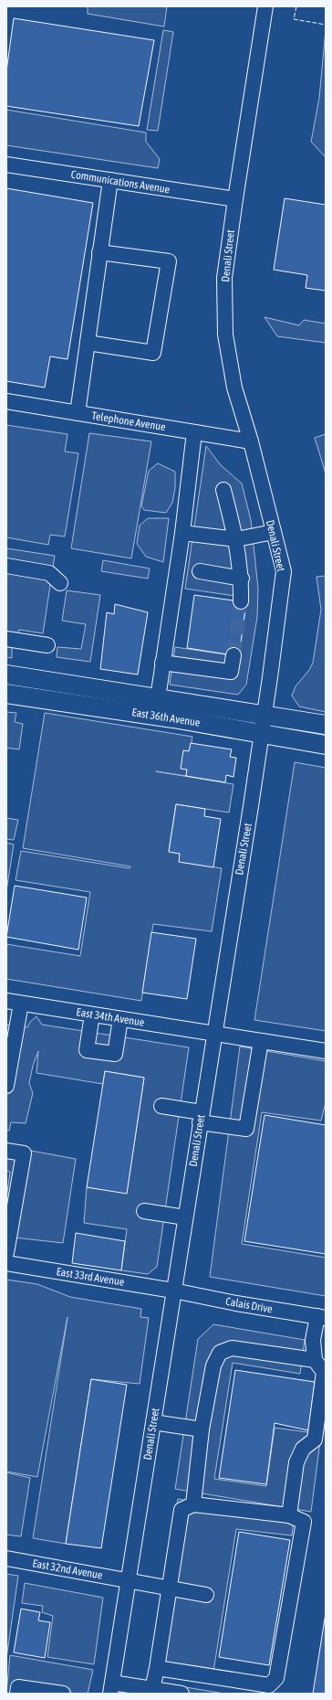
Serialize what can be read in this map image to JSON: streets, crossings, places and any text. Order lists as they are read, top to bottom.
{
  "streets": {
    "main road": ["East 36th Avenue"],
    "street": [
      "Communications Avenue",
      "Denali Street",
      "Telephone Avenue",
      "East 34th Avenue",
      "East 33rd Avenue",
      "Calais Drive",
      "East 32nd Avenue"
    ]
  },
  "crossings": [
    ["Communications Avenue", "Denali Street"],
    ["Denali Street", "Telephone Avenue"],
    ["Denali Street", "East 36th Avenue"],
    ["Denali Street", "East 34th Avenue"],
    ["Denali Street", "East 33rd Avenue"],
    ["Denali Street", "Calais Drive"],
    ["Denali Street", "East 32nd Avenue"],
    ["East 33rd Avenue", "Calais Drive"]
  ]
}
